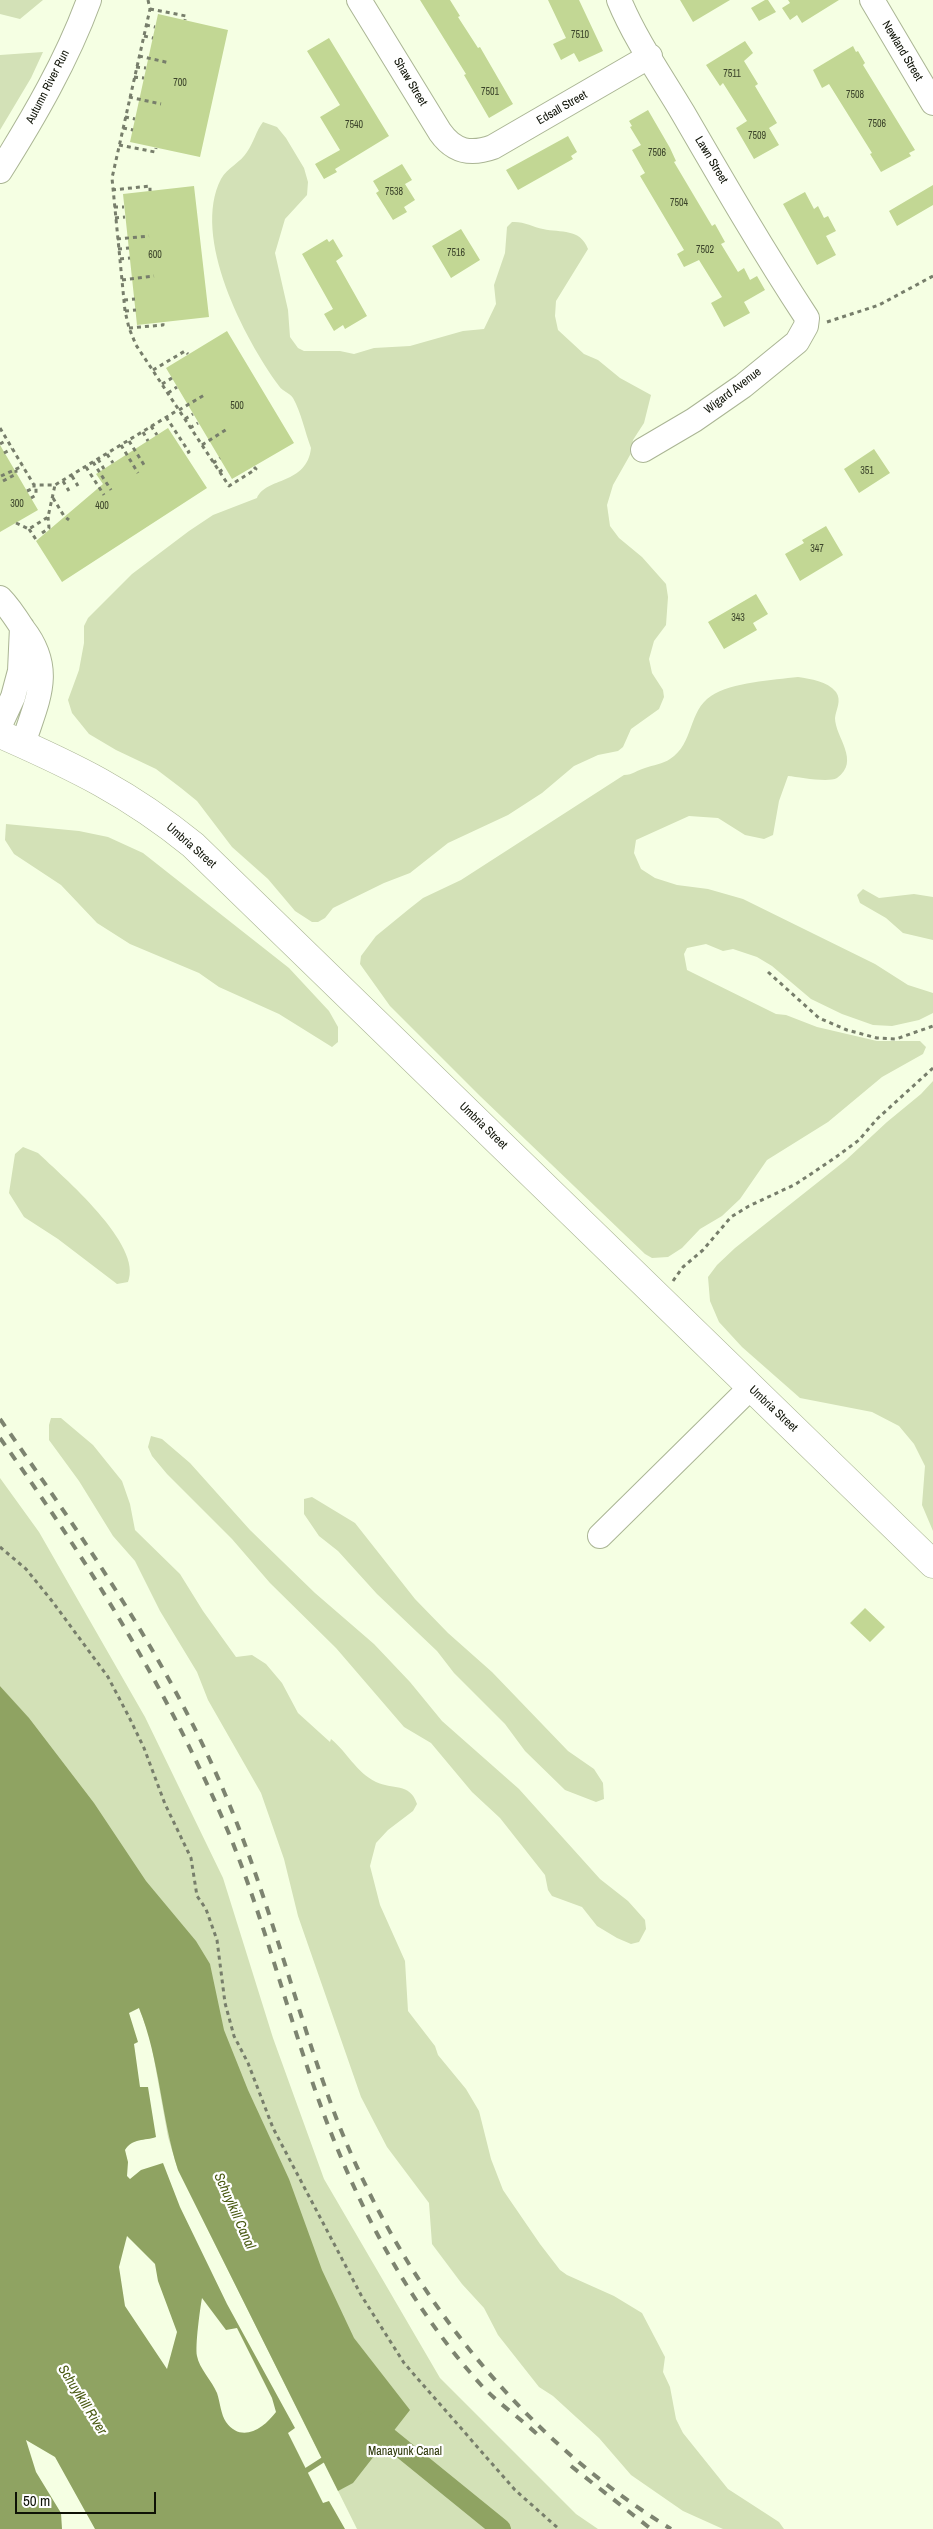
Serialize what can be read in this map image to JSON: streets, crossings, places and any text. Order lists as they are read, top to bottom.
{
  "streets": {
    "main road": ["Umbria Street"],
    "street": [
      "Newland Street",
      "Shaw Street",
      "Autumn River Run",
      "Edsall Street",
      "Lawn Street",
      "Wigard Avenue"
    ]
  },
  "crossings": [
    ["Shaw Street", "Edsall Street"],
    ["Edsall Street", "Lawn Street"],
    ["Lawn Street", "Wigard Avenue"]
  ],
  "water": ["Schuylkill Canal", "Schuylkill River"],
  "parks": ["Manayunk Canal"],
  "house_numbers": [
    "7510",
    "7511",
    "700",
    "7501",
    "7508",
    "7506",
    "7540",
    "7509",
    "7506",
    "7538",
    "7504",
    "7502",
    "7516",
    "600",
    "500",
    "351",
    "300",
    "400",
    "347",
    "343"
  ],
  "scale_bar": "50 m"
}
